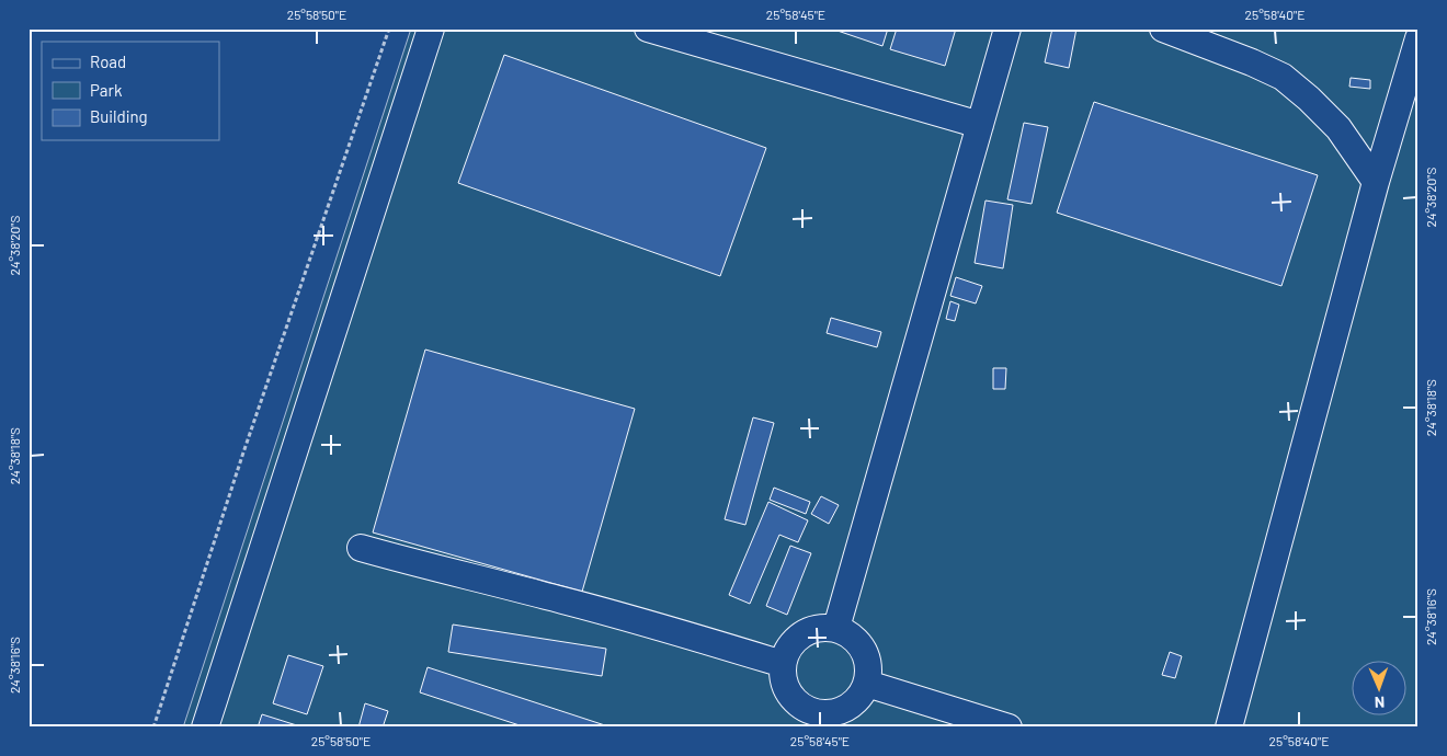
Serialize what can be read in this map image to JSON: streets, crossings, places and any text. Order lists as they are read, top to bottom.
{
  "legend": ["Road", "Park", "Building"],
  "north": "bottom",
  "coordinates": [
    "25°58'50\"E",
    "25°58'45\"E",
    "25°58'40\"E",
    "24°38'20\"S",
    "24°38'18\"S",
    "24°38'16\"S"
  ]
}
